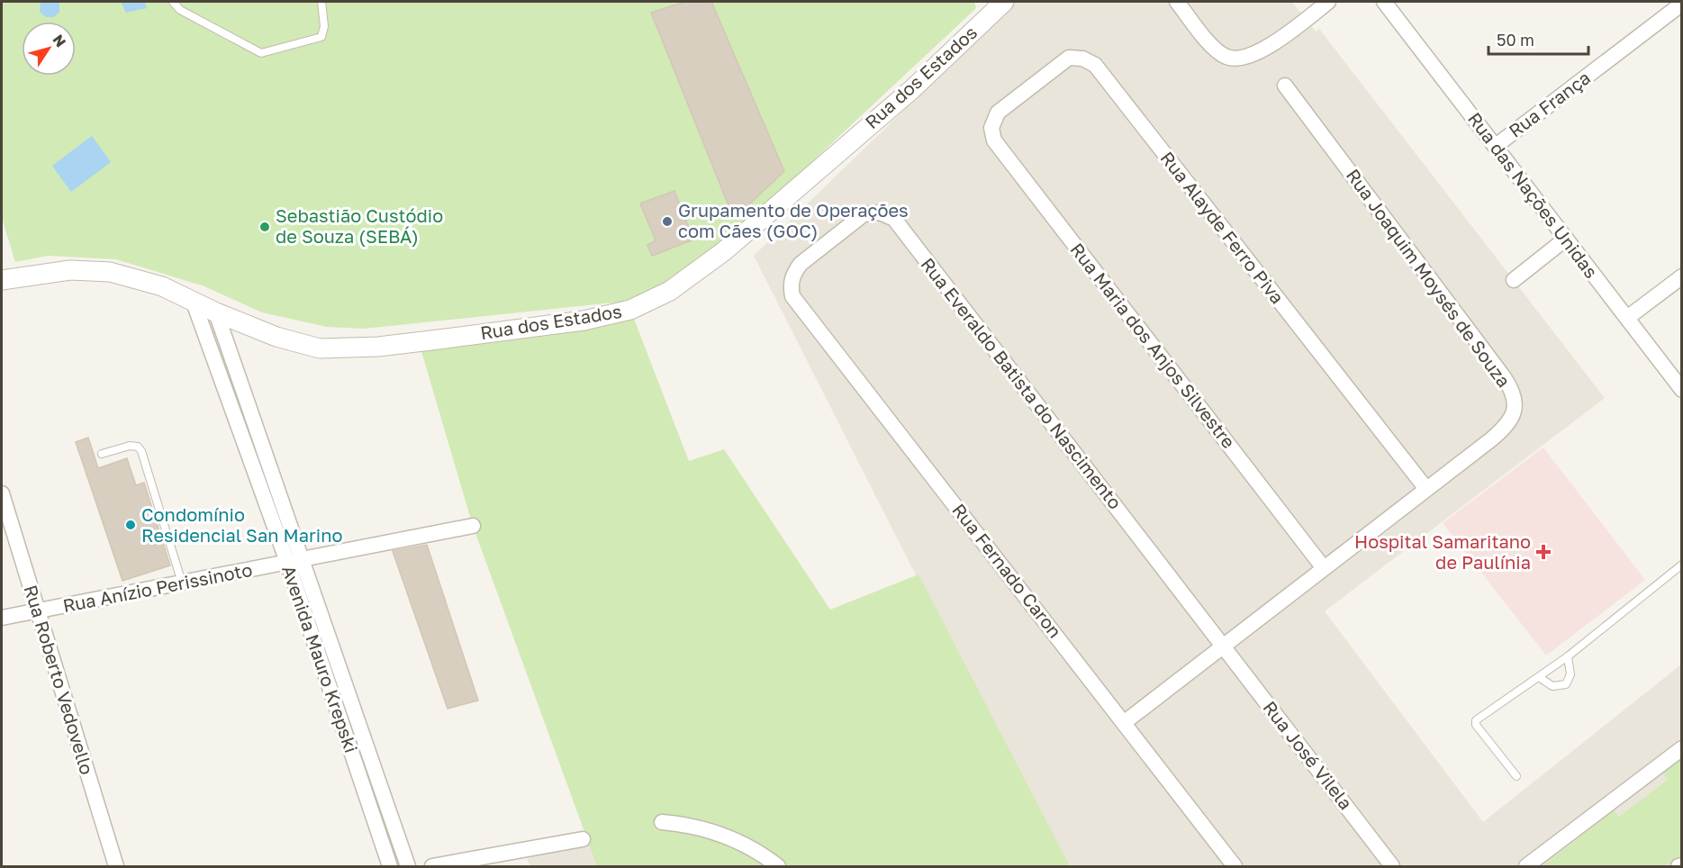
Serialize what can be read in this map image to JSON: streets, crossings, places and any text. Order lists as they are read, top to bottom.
{
  "streets": {
    "street": [
      "Rua dos Estados",
      "Rua França",
      "Rua das Nações Unidas",
      "Rua Alayde Ferro Piva",
      "Rua Joaquim Moysés de Souza",
      "Rua Maria dos Anjos Silvestre",
      "Rua Everaldo Batista do Nascimento",
      "Rua Fernado Caron",
      "Rua Anízio Perissinoto",
      "Avenida Mauro Krepski",
      "Rua Roberto Vedovello",
      "Rua José Vilela"
    ]
  },
  "crossings": [
    ["Rua dos Estados", "Avenida Mauro Krepski"],
    ["Rua França", "Rua das Nações Unidas"],
    ["Rua Alayde Ferro Piva", "Rua Joaquim Moysés de Souza"],
    ["Rua Alayde Ferro Piva", "Rua Maria dos Anjos Silvestre"],
    ["Rua Joaquim Moysés de Souza", "Rua Maria dos Anjos Silvestre"],
    ["Rua Joaquim Moysés de Souza", "Rua Everaldo Batista do Nascimento"],
    ["Rua Joaquim Moysés de Souza", "Rua Fernado Caron"],
    ["Rua Joaquim Moysés de Souza", "Rua José Vilela"],
    ["Rua Everaldo Batista do Nascimento", "Rua Fernado Caron"],
    ["Rua Everaldo Batista do Nascimento", "Rua José Vilela"],
    ["Rua Anízio Perissinoto", "Avenida Mauro Krepski"],
    ["Rua Anízio Perissinoto", "Rua Roberto Vedovello"]
  ],
  "places": {
    "other": ["Grupamento de Operações com Cães (GOC)", "Sebastião Custódio de Souza (SEBÁ)", "Condomínio Residencial San Marino"],
    "health": ["Hospital Samaritano de Paulínia"]
  },
  "scale_bar": "50 m",
  "north": "top right"
}
